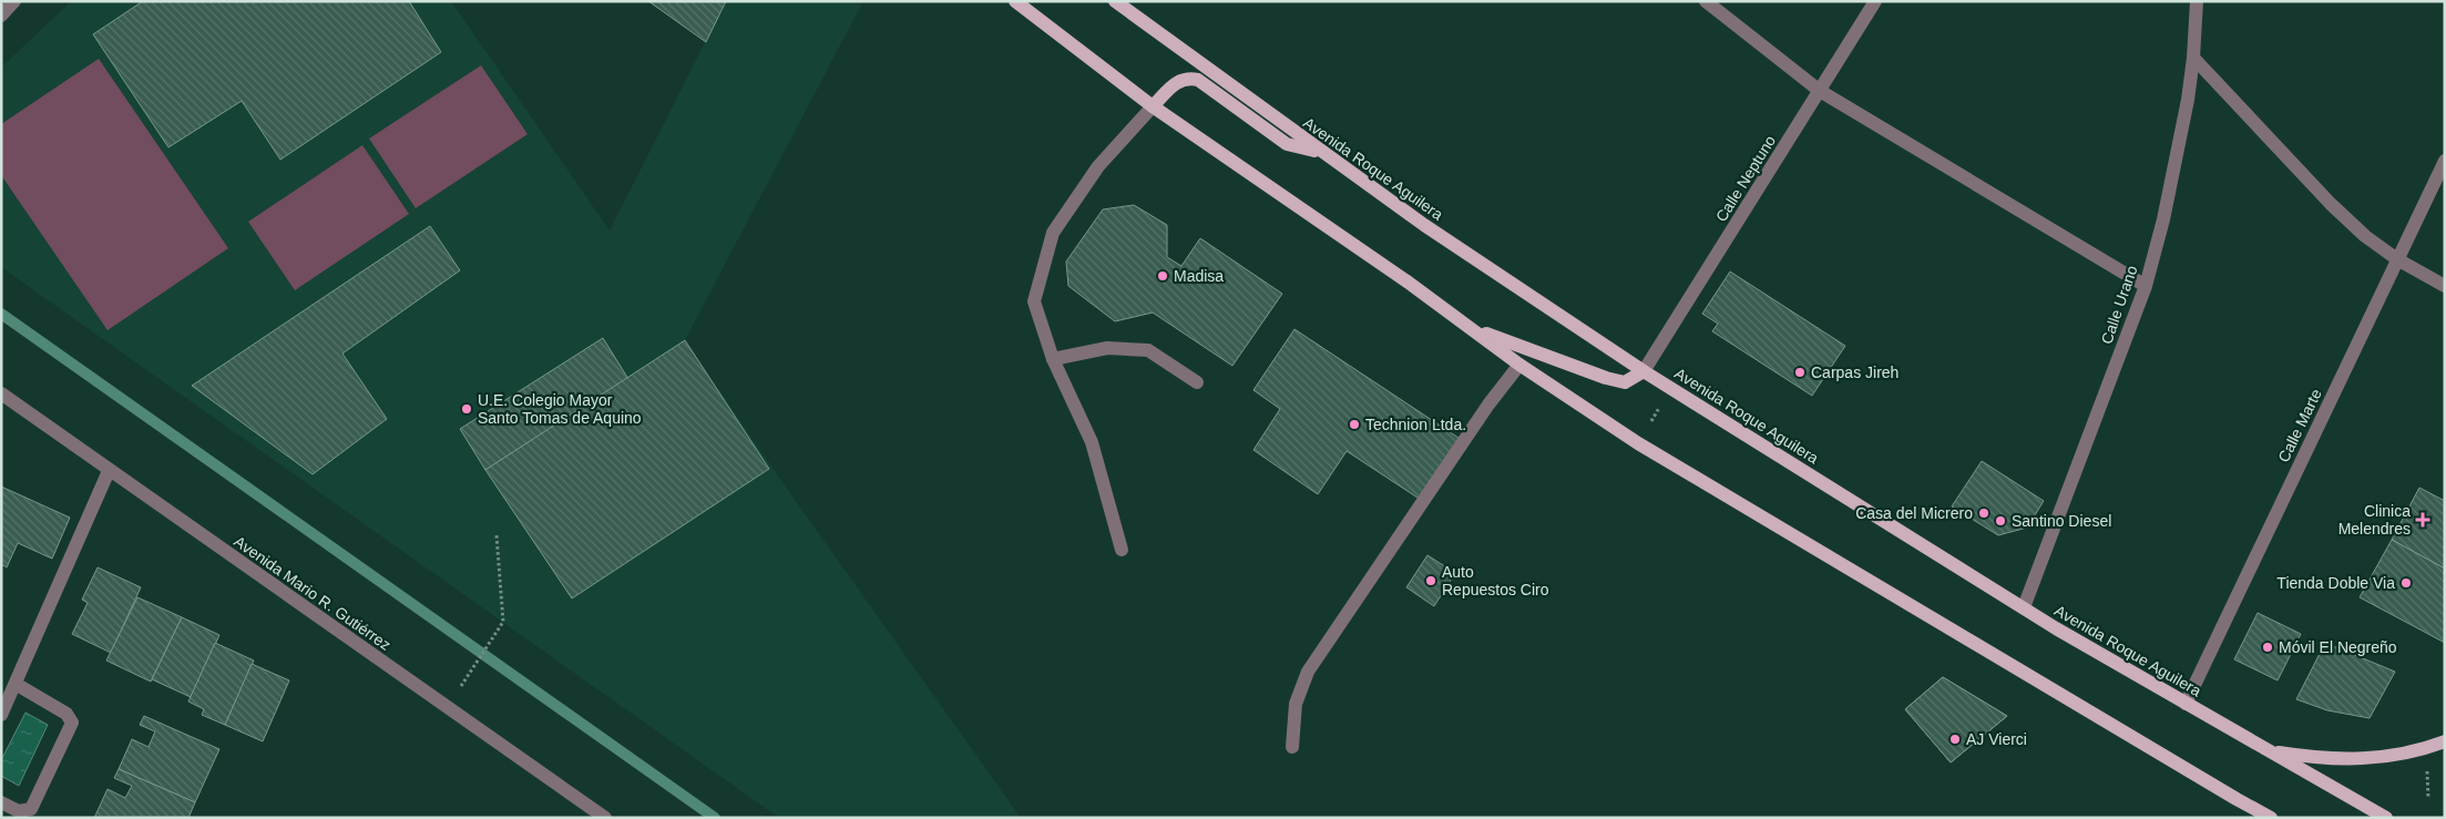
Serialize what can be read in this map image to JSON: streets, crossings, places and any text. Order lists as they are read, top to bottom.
{
  "streets": {
    "main road": ["Avenida Roque Aguilera"],
    "street": [
      "Calle Neptuno",
      "Calle Urano",
      "Calle Marte",
      "Avenida Mario R. Gutiérrez"
    ]
  },
  "crossings": [
    ["Avenida Roque Aguilera", "Calle Neptuno"],
    ["Avenida Roque Aguilera", "Calle Urano"],
    ["Avenida Roque Aguilera", "Calle Marte"]
  ],
  "places": {
    "other": [
      "Madisa",
      "Carpas Jireh",
      "U.E. Colegio Mayor Santo Tomas de Aquino",
      "Technion Ltda.",
      "Casa del Micrero",
      "Santino Diesel",
      "Auto Repuestos Ciro",
      "Tienda Doble Via",
      "Móvil El Negreño",
      "AJ Vierci"
    ],
    "health": ["Clinica Melendres"]
  }
}
